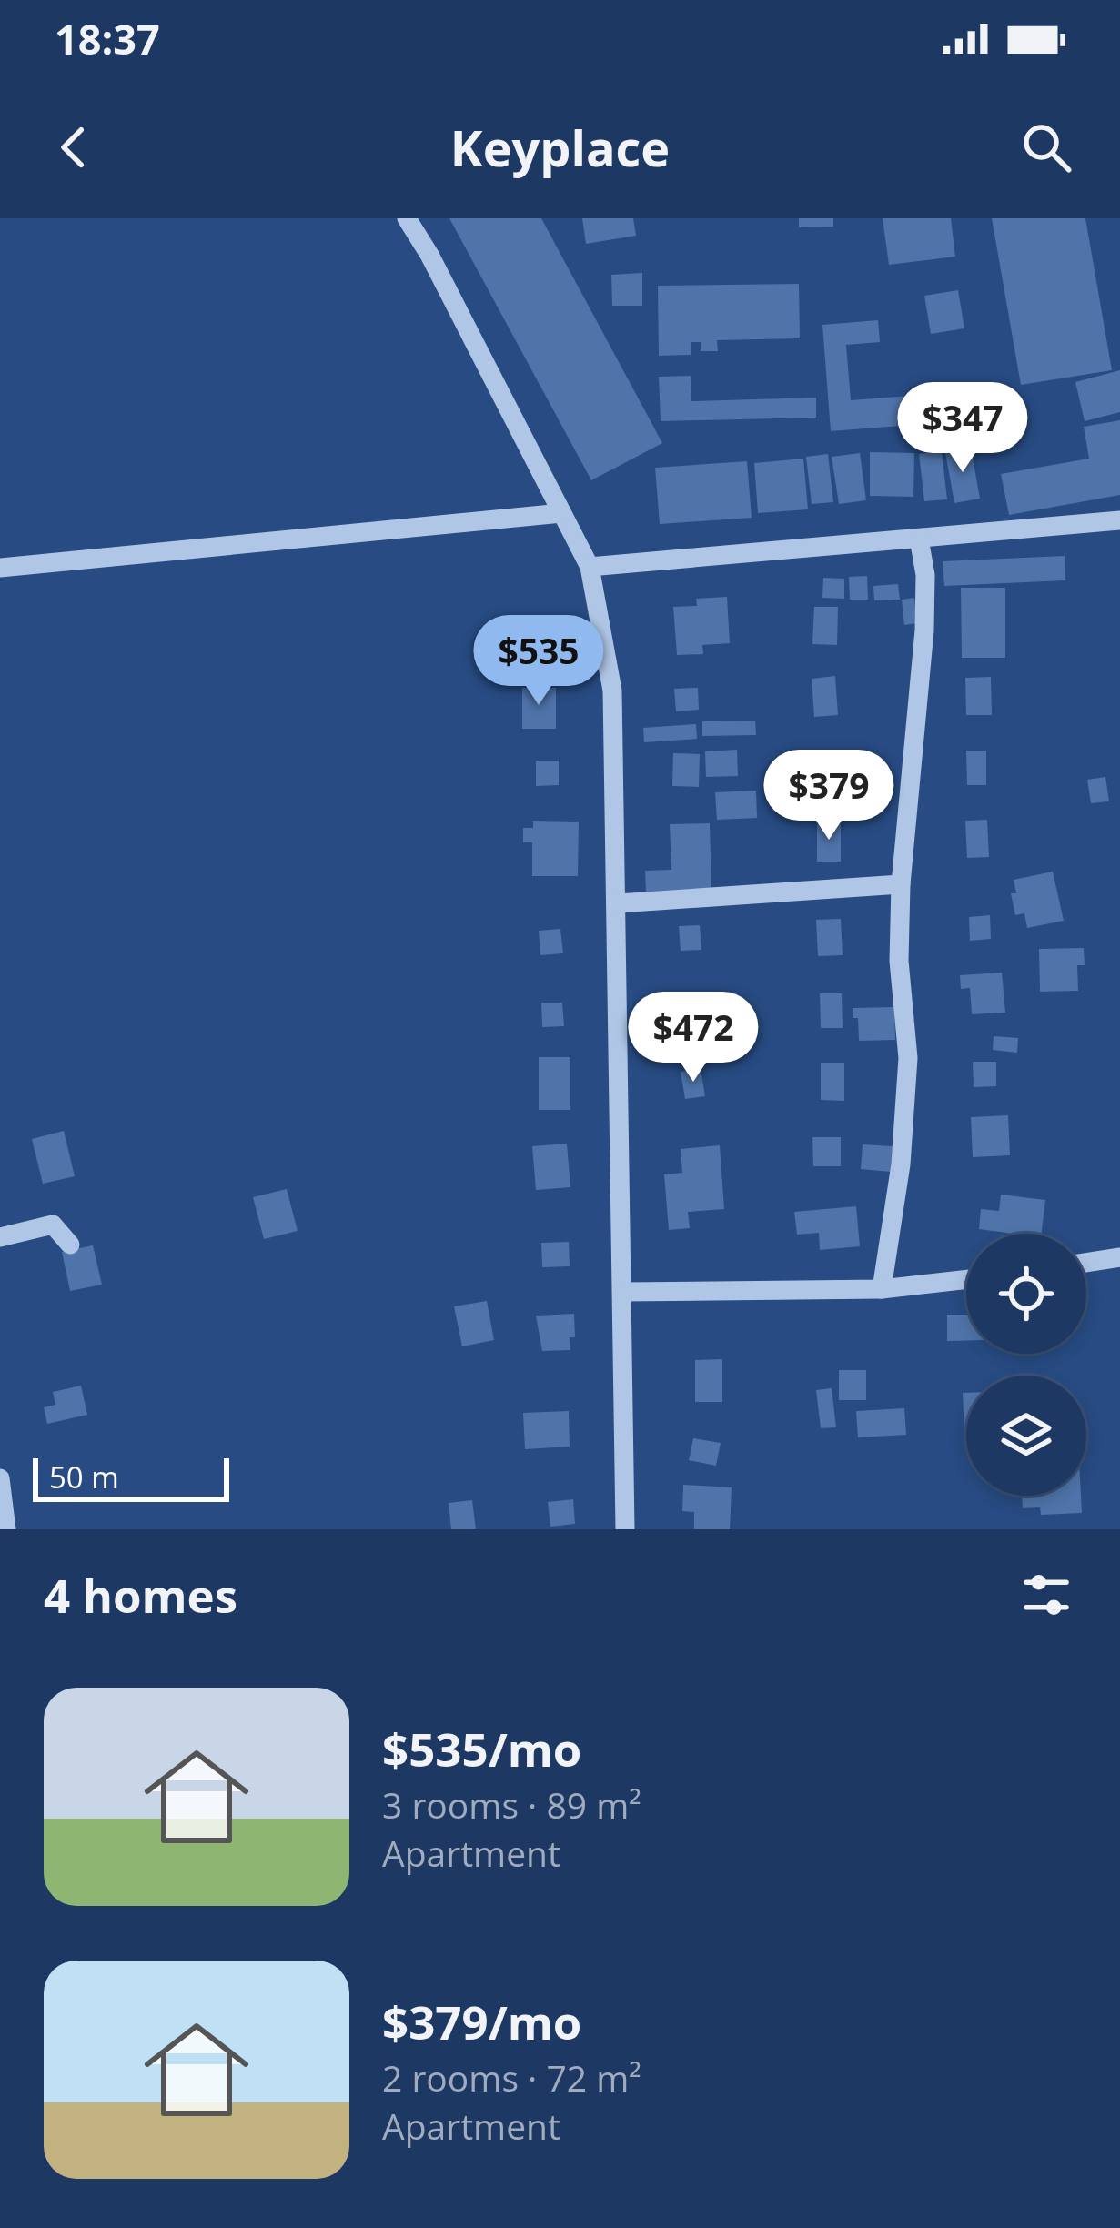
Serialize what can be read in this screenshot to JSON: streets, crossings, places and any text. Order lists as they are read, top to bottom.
{
  "scale_bar": "50 m",
  "page": {
    "status": "18:37",
    "header": "Keyplace",
    "price": [
      "$347",
      "$535",
      "$379",
      "$472"
    ],
    "scale": "50 m",
    "heading": "4 homes",
    "list": [
      {
        "name": "$535/mo",
        "note": "3 rooms · 89 m² · Apartment"
      },
      {
        "name": "$379/mo",
        "note": "2 rooms · 72 m² · Apartment"
      }
    ]
  }
}
